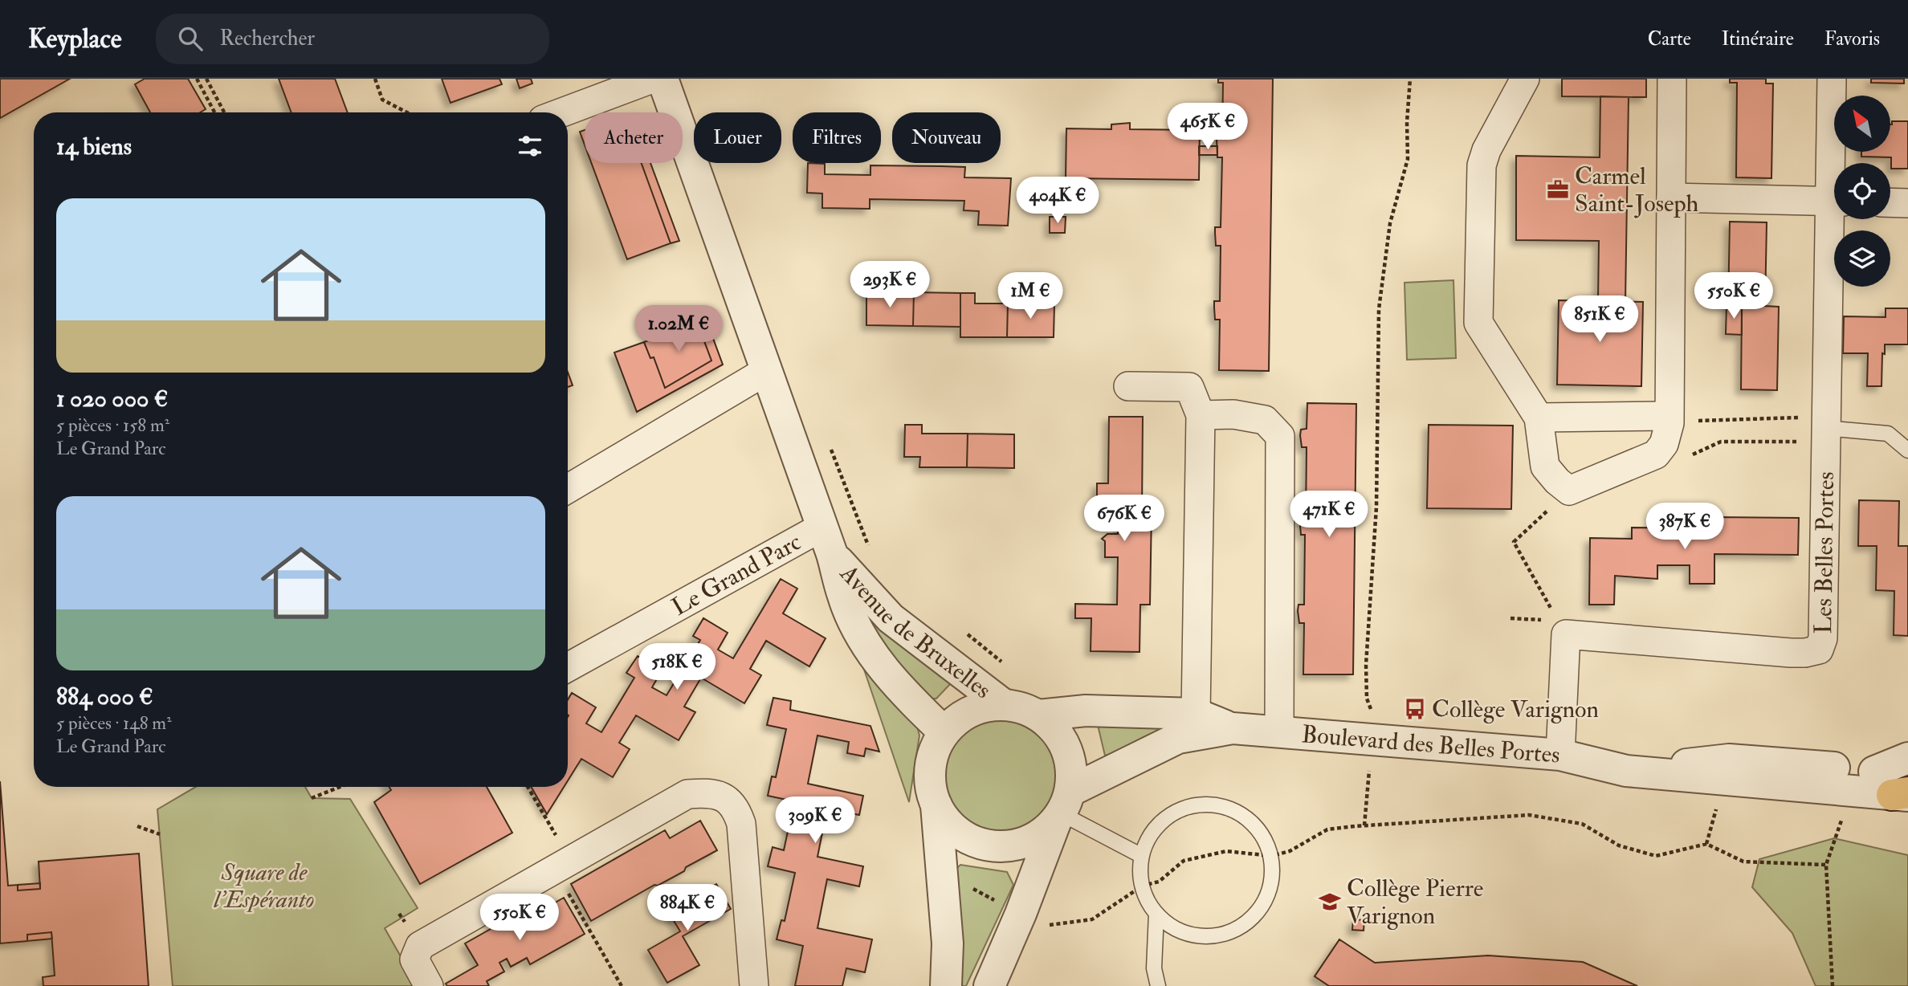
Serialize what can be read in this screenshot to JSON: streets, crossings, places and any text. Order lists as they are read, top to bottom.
{
  "streets": {
    "street": [
      "Les Belles Portes",
      "Le Grand Parc",
      "Avenue de Bruxelles",
      "Boulevard des Belles Portes"
    ]
  },
  "crossings": [
    ["Le Grand Parc", "Avenue de Bruxelles"],
    ["Avenue de Bruxelles", "Boulevard des Belles Portes"]
  ],
  "parks": ["Square de l'Espéranto"],
  "places": {
    "office": ["Carmel Saint-Joseph"],
    "bus stop": ["Collège Varignon"],
    "school or university": ["Collège Pierre Varignon"]
  },
  "north": "top left",
  "page": {
    "header": "Keyplace",
    "search": "Rechercher",
    "nav": ["Carte", "Itinéraire", "Favoris"],
    "price": [
      "465K €",
      "404K €",
      "293K €",
      "1M €",
      "550K €",
      "851K €",
      "1.02M €",
      "471K €",
      "676K €",
      "387K €",
      "518K €",
      "309K €",
      "884K €",
      "550K €"
    ],
    "chip": [
      "Acheter",
      "Louer",
      "Filtres",
      "Nouveau"
    ],
    "heading": "14 biens",
    "list": [
      {
        "name": "1 020 000 €",
        "note": "5 pièces · 158 m² · Le Grand Parc"
      },
      {
        "name": "884 000 €",
        "note": "5 pièces · 148 m² · Le Grand Parc"
      }
    ]
  }
}
